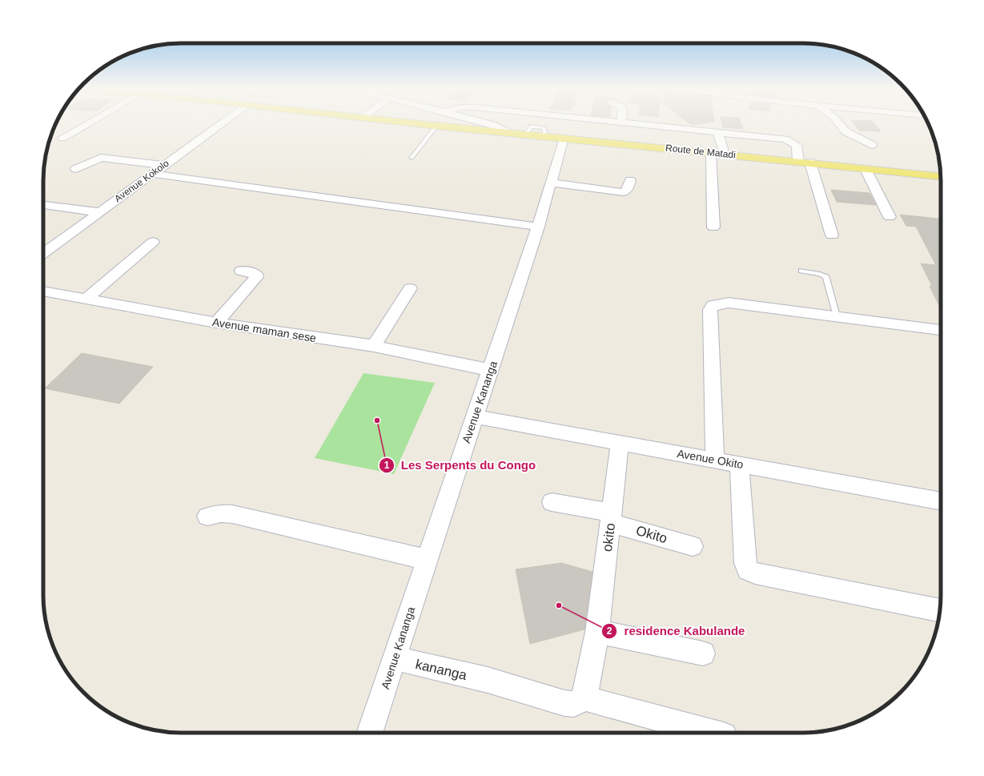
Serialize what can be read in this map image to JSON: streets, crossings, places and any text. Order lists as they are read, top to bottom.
{
  "streets": {
    "main road": ["Route de Matadi"],
    "street": [
      "Avenue Kokolo",
      "Avenue maman sese",
      "Avenue Kananga",
      "Avenue Okito",
      "Okito",
      "okito",
      "kananga"
    ]
  },
  "crossings": [
    ["Route de Matadi", "Avenue Kananga"],
    ["Avenue maman sese", "Avenue Kananga"],
    ["Avenue Kananga", "Avenue Okito"],
    ["Avenue Kananga", "kananga"],
    ["Avenue Okito", "okito"],
    ["Okito", "okito"],
    ["okito", "kananga"]
  ],
  "places": ["Les Serpents du Congo", "residence Kabulande"]
}
